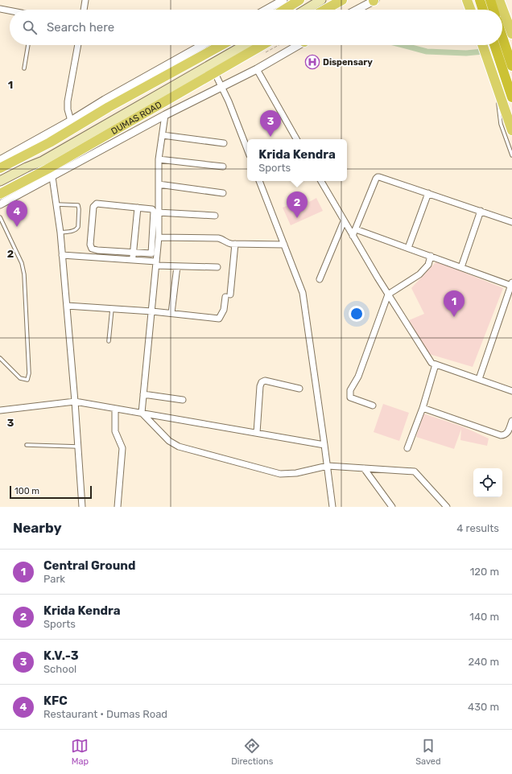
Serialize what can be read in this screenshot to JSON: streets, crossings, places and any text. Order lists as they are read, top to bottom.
{
  "streets": {
    "main road": ["DUMAS ROAD"]
  },
  "places": {
    "hospital": ["Dispensary"]
  },
  "scale_bar": "100 m",
  "page": {
    "search": "Search here",
    "pins": [
      "3",
      "2",
      "4",
      "1"
    ],
    "popup": ["Krida Kendra", "Sports"],
    "scale": "100 m",
    "heading": ["Nearby", "4 results"],
    "list": [
      {
        "mark": "1",
        "name": "Central Ground",
        "note": "Park",
        "value": "120 m"
      },
      {
        "mark": "2",
        "name": "Krida Kendra",
        "note": "Sports",
        "value": "140 m"
      },
      {
        "mark": "3",
        "name": "K.V.-3",
        "note": "School",
        "value": "240 m"
      },
      {
        "mark": "4",
        "name": "KFC",
        "note": "Restaurant · Dumas Road",
        "value": "430 m"
      }
    ],
    "nav": ["Map", "Directions", "Saved"]
  },
  "grid": {
    "rows": ["1", "2", "3"]
  }
}
